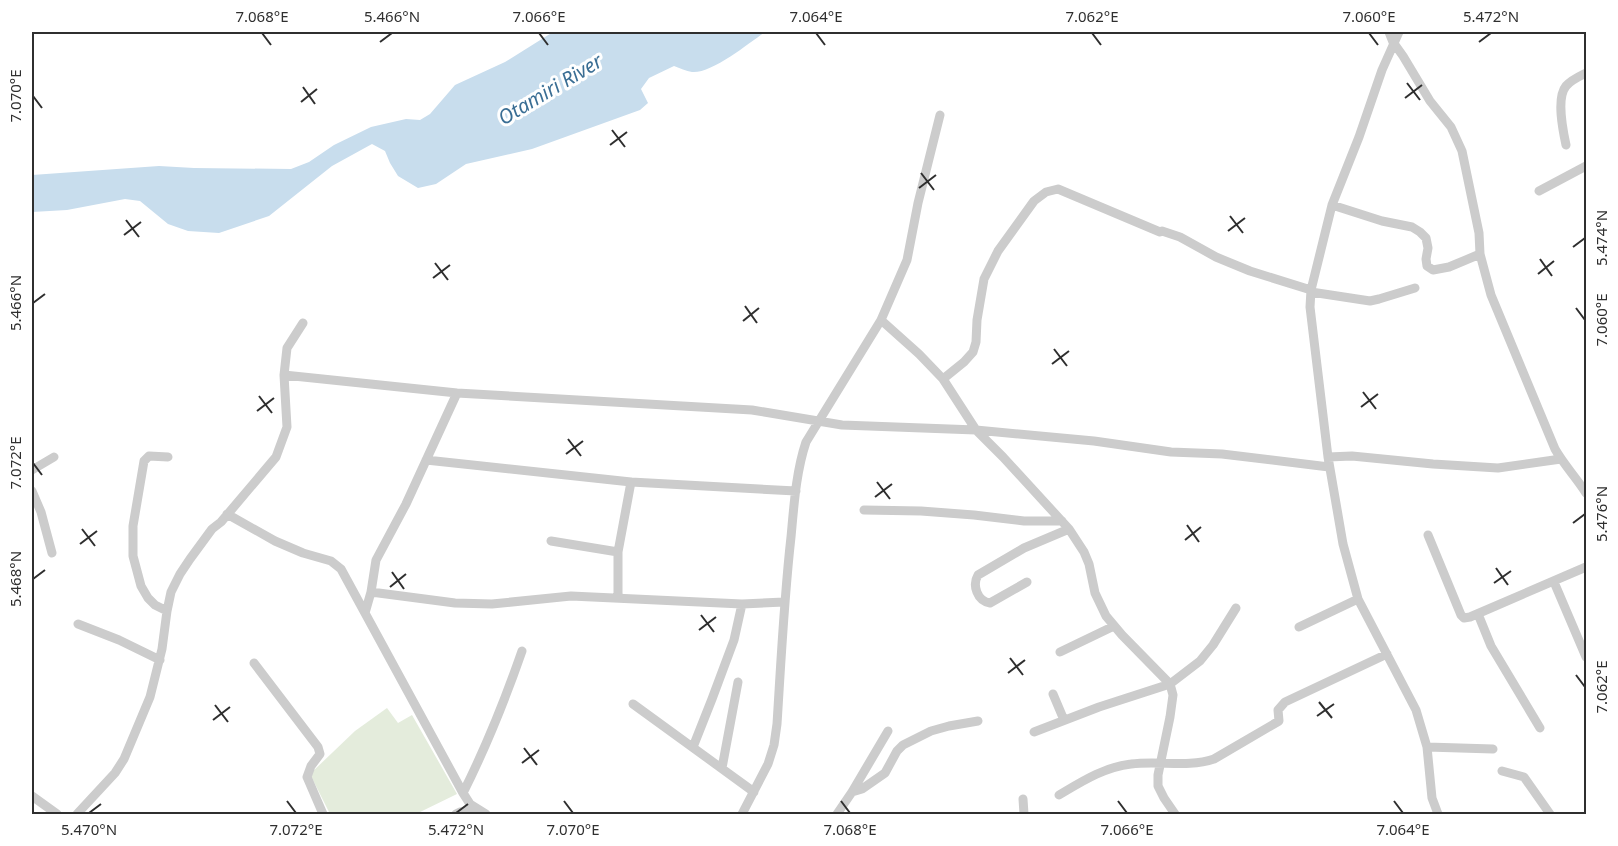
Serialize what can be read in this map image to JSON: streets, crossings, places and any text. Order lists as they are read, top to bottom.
{
  "water": ["Otamiri River"],
  "coordinates": [
    "7.068°E",
    "5.466°N",
    "7.066°E",
    "7.064°E",
    "7.062°E",
    "7.060°E",
    "5.472°N",
    "7.070°E",
    "5.474°N",
    "7.072°E",
    "5.476°N",
    "5.468°N",
    "5.470°N"
  ]
}
